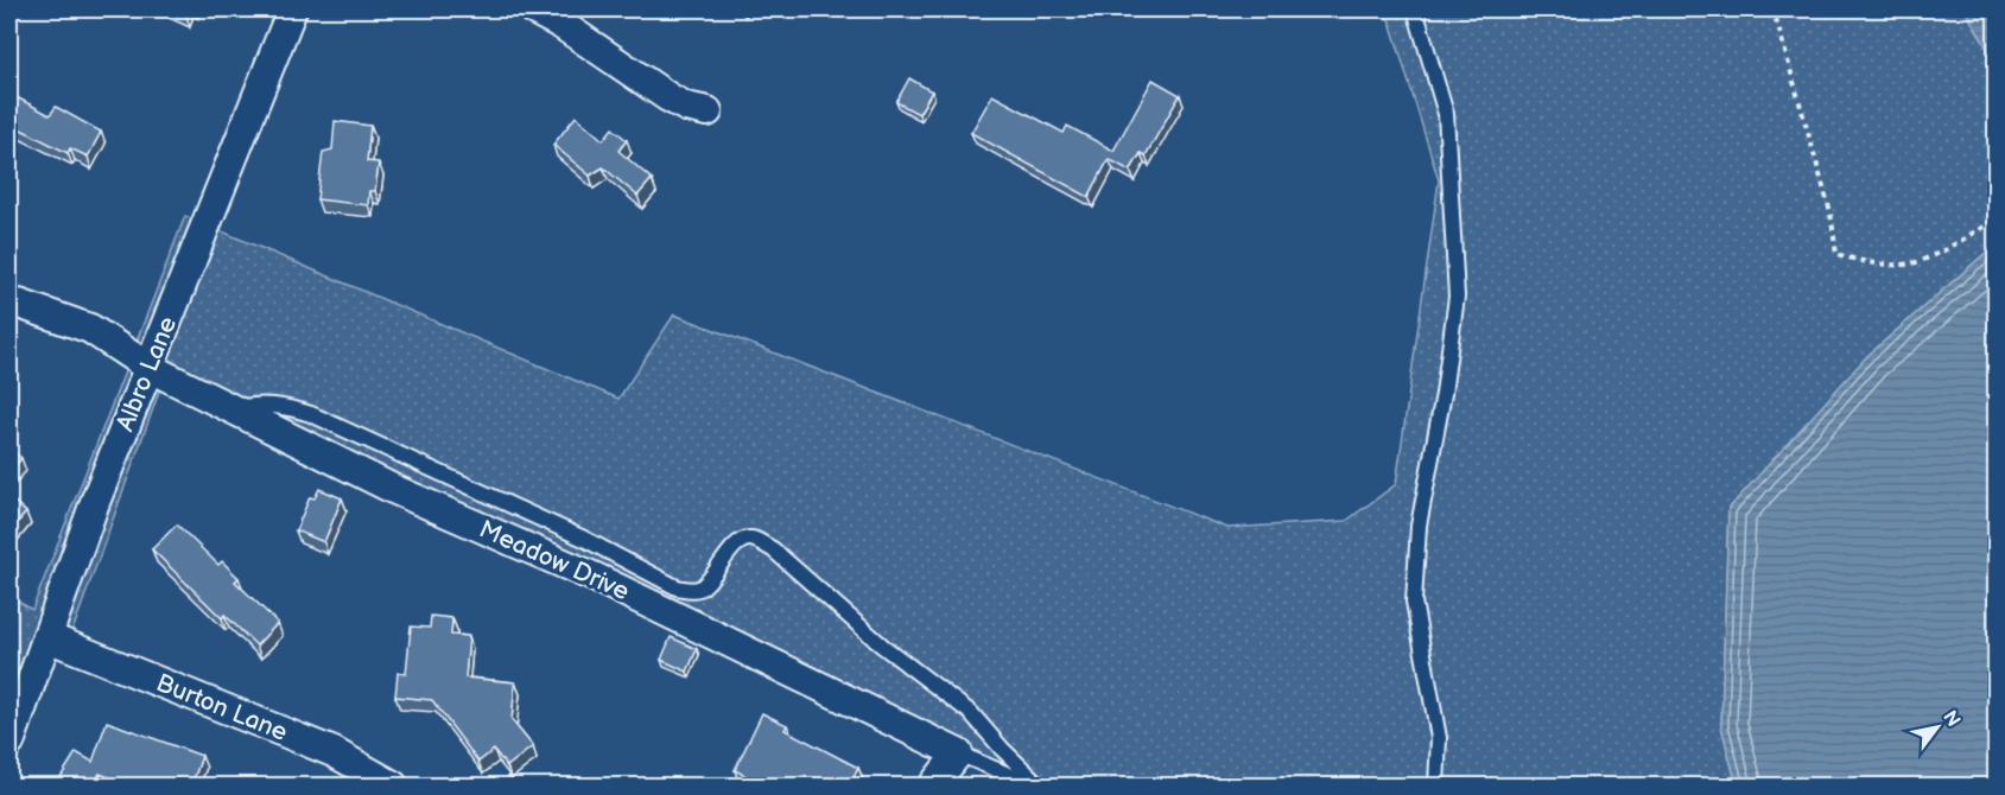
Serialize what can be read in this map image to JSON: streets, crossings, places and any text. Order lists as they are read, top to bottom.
{
  "streets": {
    "street": ["Albro Lane", "Meadow Drive", "Burton Lane"]
  },
  "crossings": [
    ["Albro Lane", "Meadow Drive"],
    ["Albro Lane", "Burton Lane"]
  ],
  "north": "top right"
}
